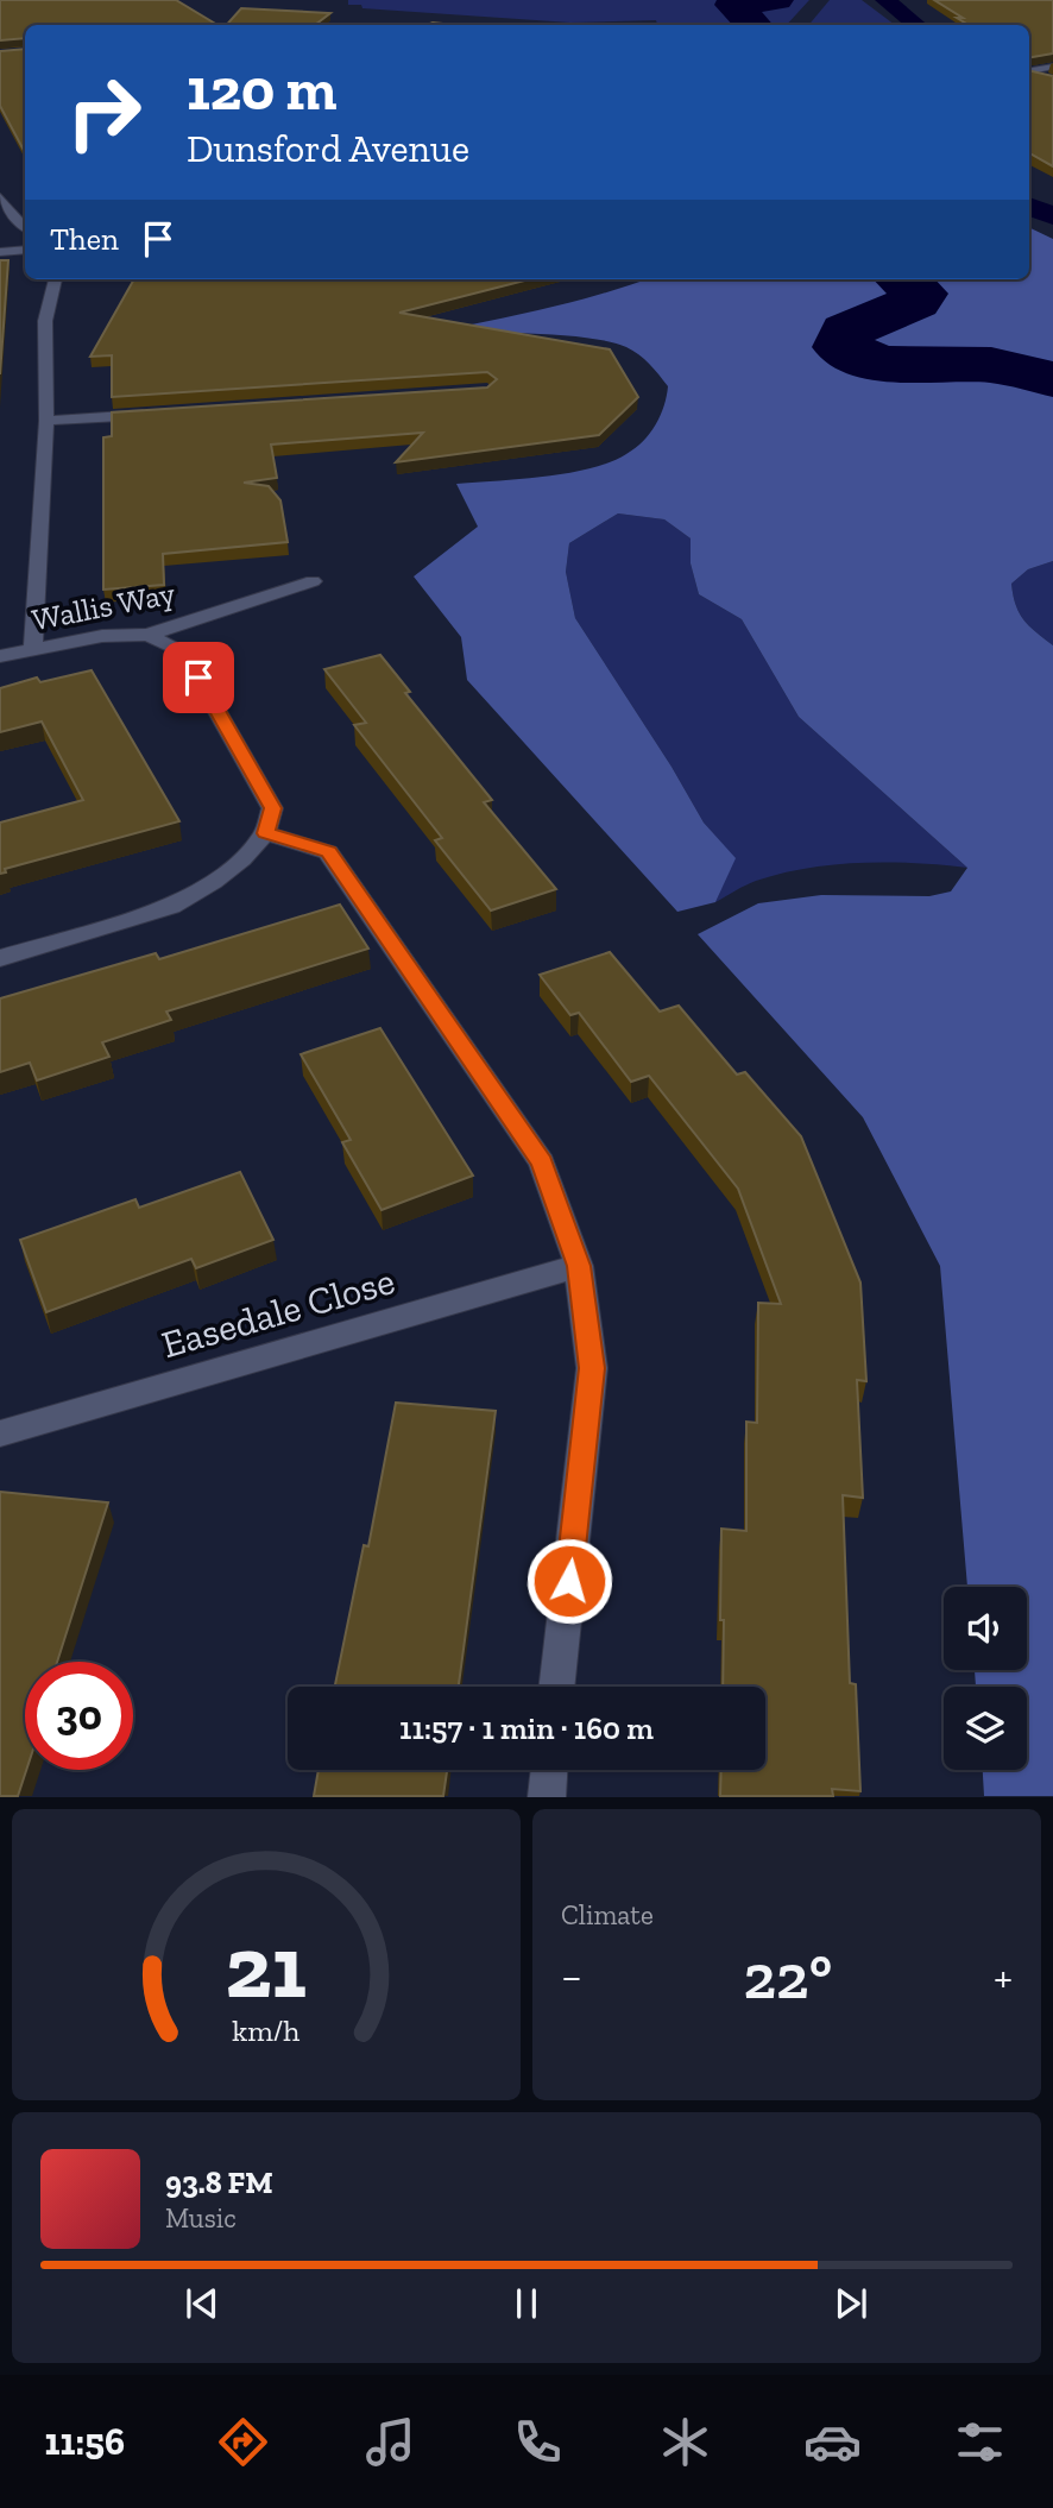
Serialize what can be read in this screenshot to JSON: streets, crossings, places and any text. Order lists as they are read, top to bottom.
{
  "streets": {
    "street": ["Wallis Way", "Easedale Close"]
  },
  "page": {
    "turn": ["120 m", "Dunsford Avenue"],
    "then": "Then",
    "limit": "30",
    "trip": "11:57 · 1 min · 160 m",
    "tile": "Climate",
    "heat": ["−", "22°", "+"],
    "song": ["93.8 FM", "Music"],
    "tabs": "11:56",
    "gauge": ["21", "km/h"]
  }
}
